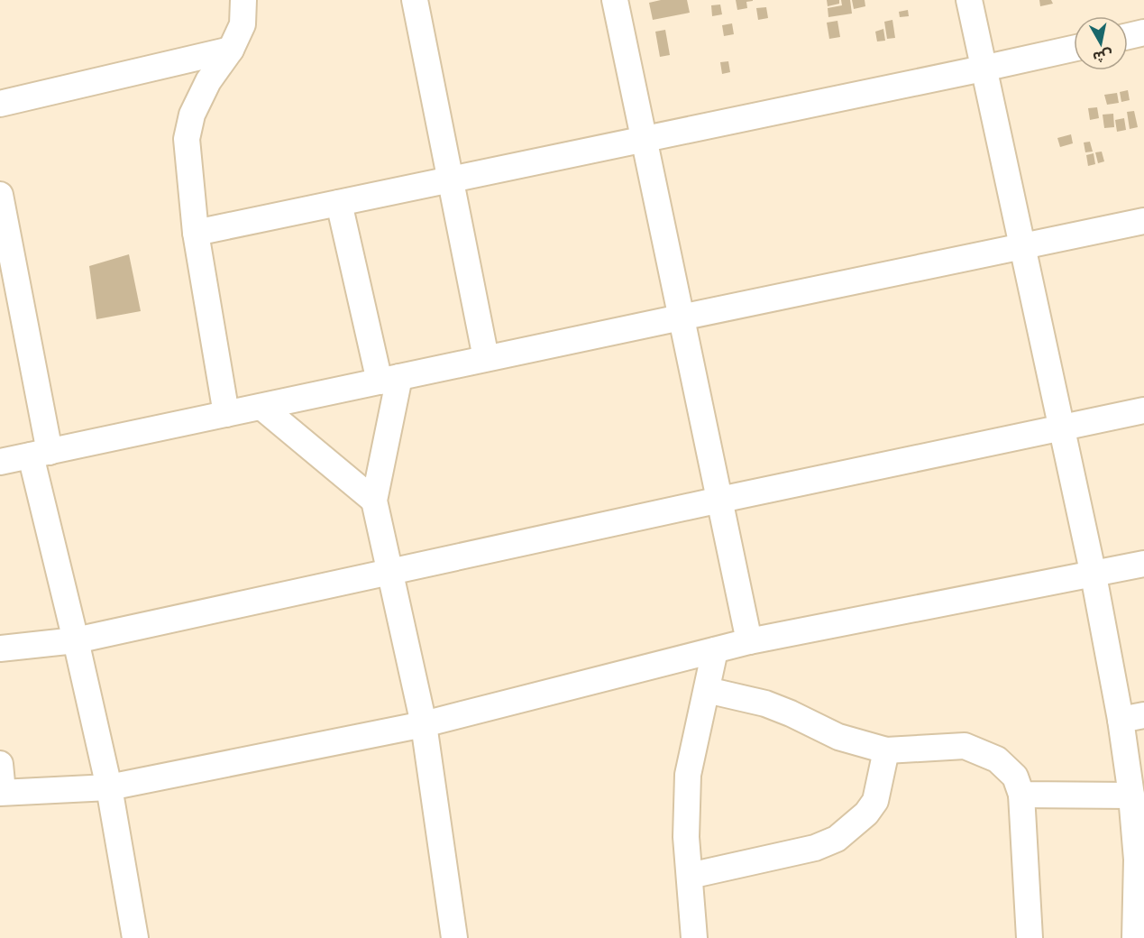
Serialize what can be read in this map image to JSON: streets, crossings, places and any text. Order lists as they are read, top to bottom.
{
  "north": "bottom"
}
